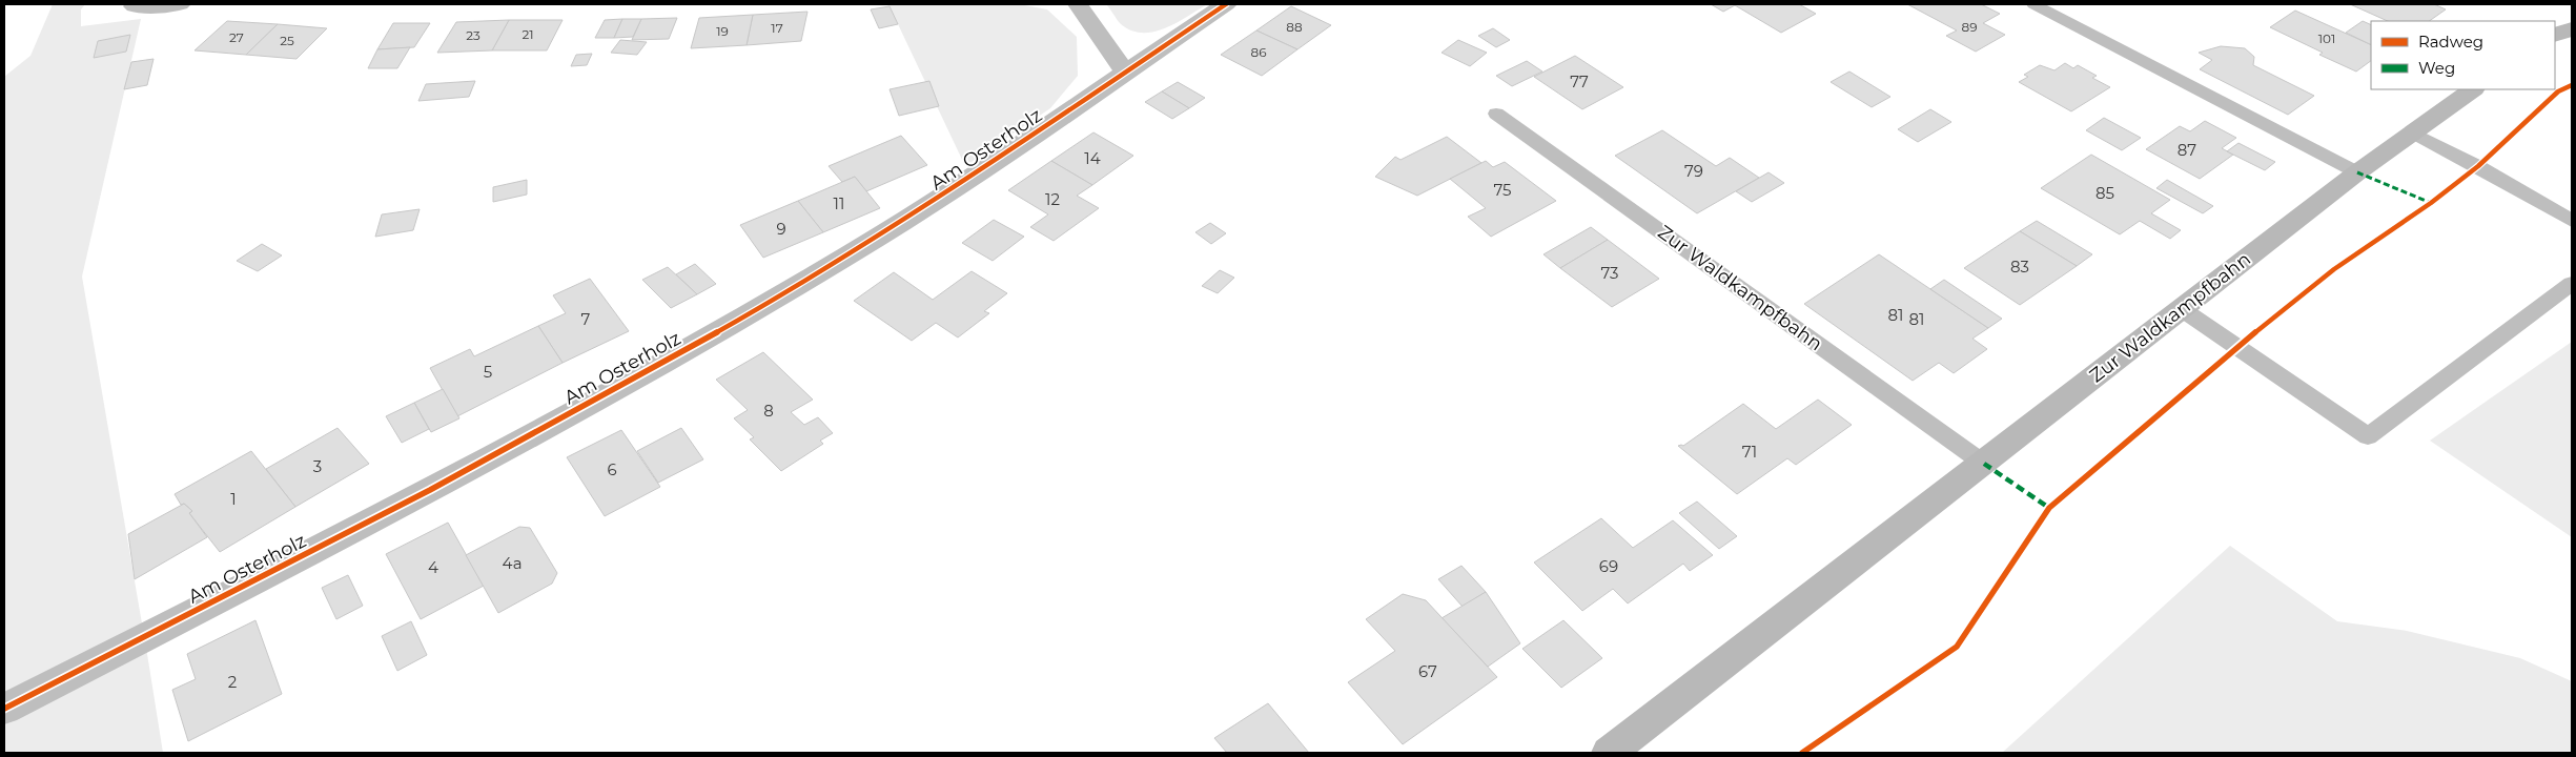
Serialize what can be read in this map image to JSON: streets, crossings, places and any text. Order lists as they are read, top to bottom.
{
  "streets": {
    "main road": ["Zur Waldkampfbahn"],
    "street": ["Am Osterholz"]
  },
  "house_numbers": [
    "88",
    "89",
    "17",
    "19",
    "21",
    "23",
    "27",
    "101",
    "25",
    "86",
    "77",
    "87",
    "14",
    "79",
    "75",
    "85",
    "12",
    "11",
    "9",
    "83",
    "73",
    "81",
    "7",
    "81",
    "5",
    "8",
    "71",
    "3",
    "6",
    "1",
    "4a",
    "69",
    "4",
    "67",
    "2"
  ],
  "legend": ["Radweg", "Weg"]
}
